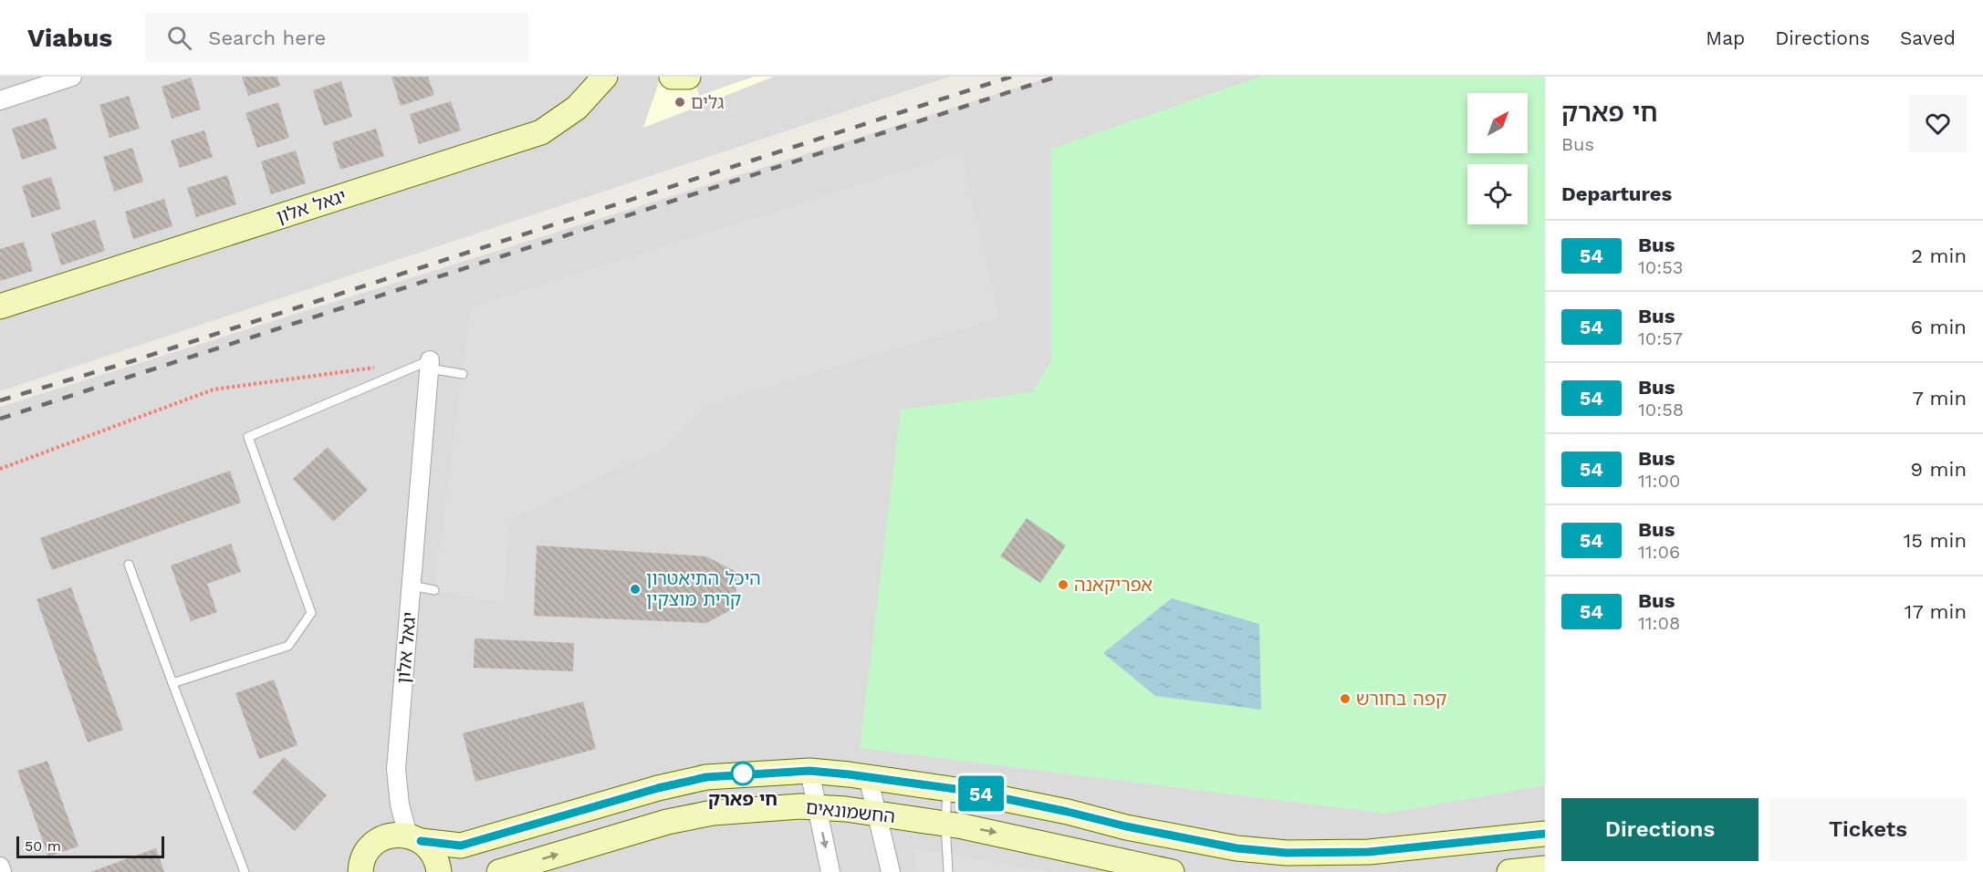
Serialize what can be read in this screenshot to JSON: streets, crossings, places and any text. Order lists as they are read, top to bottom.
{
  "streets": {
    "street": ["יגאל אלון", "החשמונאים"]
  },
  "crossings": [
    ["יגאל אלון", "החשמונאים"]
  ],
  "places": [
    "גלים",
    "אפריקאנה",
    "היכל התיאטרון קרית מוצקין",
    "קפה בחורש",
    "חי פארק"
  ],
  "lines": ["bus line 54"],
  "scale_bar": "50 m",
  "north": "top right",
  "page": {
    "header": "Viabus",
    "search": "Search here",
    "nav": ["Map", "Directions", "Saved"],
    "on_map": "54",
    "heading": [
      ["חי פארק", "Bus"],
      "Departures"
    ],
    "list": [
      {
        "mark": "54",
        "name": "Bus",
        "note": "10:53",
        "value": "2 min"
      },
      {
        "mark": "54",
        "name": "Bus",
        "note": "10:57",
        "value": "6 min"
      },
      {
        "mark": "54",
        "name": "Bus",
        "note": "10:58",
        "value": "7 min"
      },
      {
        "mark": "54",
        "name": "Bus",
        "note": "11:00",
        "value": "9 min"
      },
      {
        "mark": "54",
        "name": "Bus",
        "note": "11:06",
        "value": "15 min"
      },
      {
        "mark": "54",
        "name": "Bus",
        "note": "11:08",
        "value": "17 min"
      }
    ],
    "buttons": ["Directions", "Tickets"],
    "scale": "50 m"
  }
}
